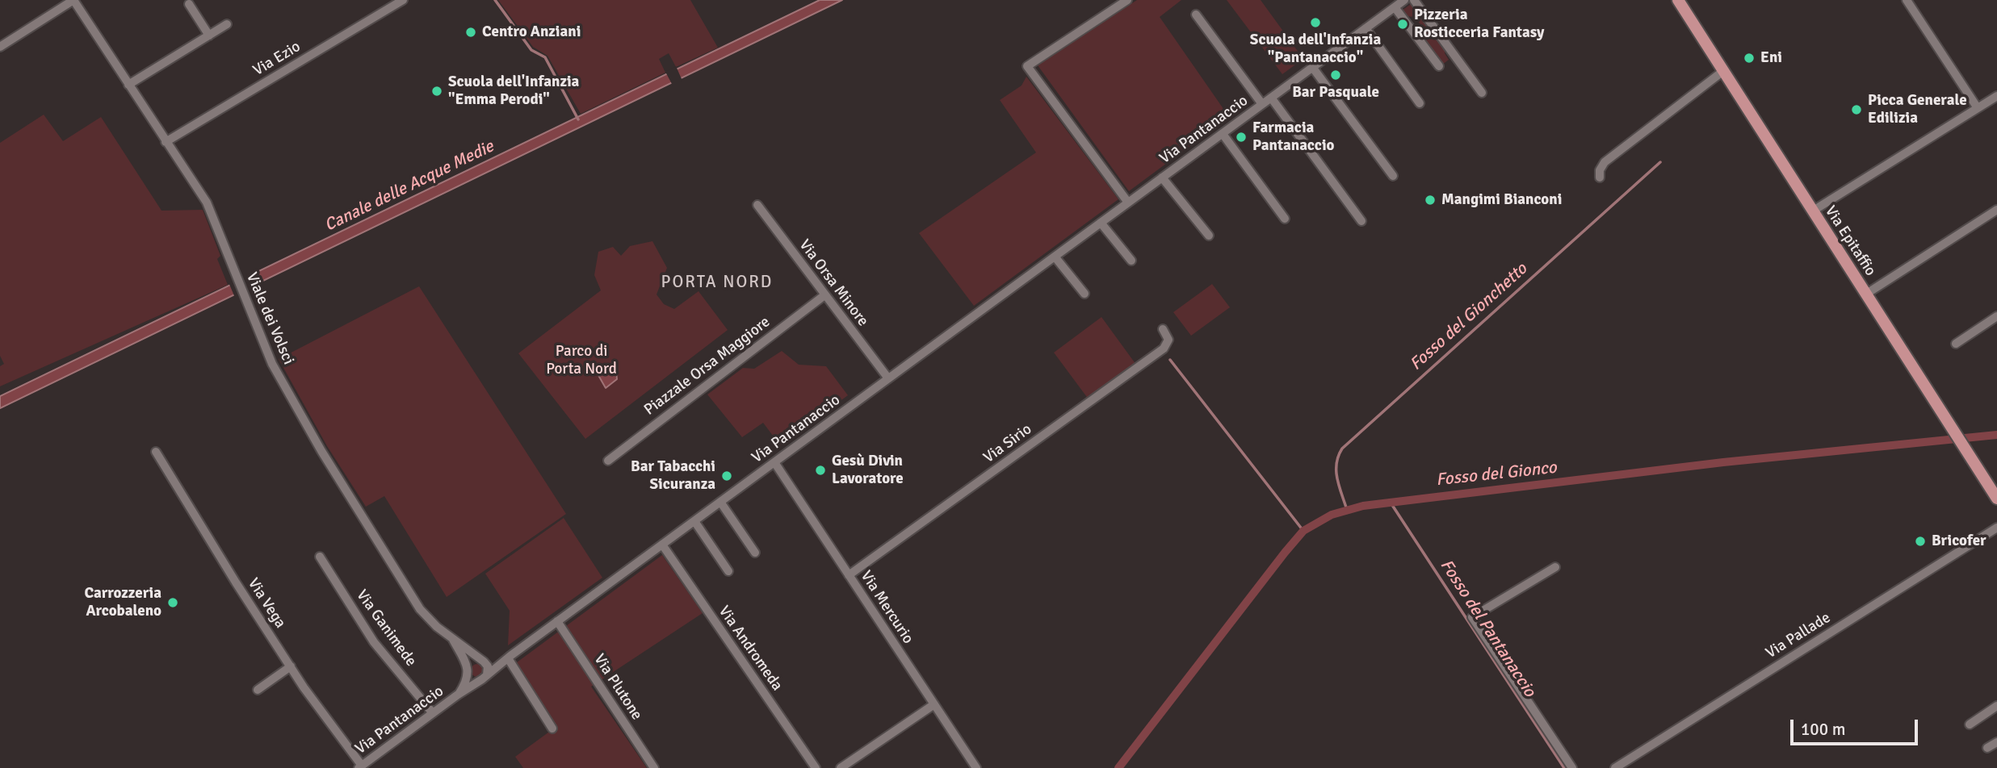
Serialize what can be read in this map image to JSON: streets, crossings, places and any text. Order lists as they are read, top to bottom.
{
  "streets": {
    "main road": ["Via Epitaffio"],
    "street": [
      "Via Ezio",
      "Via Pantanaccio",
      "Via Orsa Minore",
      "Viale dei Volsci",
      "Piazzale Orsa Maggiore",
      "Via Sirio",
      "Via Vega",
      "Via Mercurio",
      "Via Ganimede",
      "Via Pallade",
      "Via Andromeda",
      "Via Plutone"
    ]
  },
  "crossings": [
    ["Via Ezio", "Viale dei Volsci"],
    ["Via Pantanaccio", "Via Orsa Minore"],
    ["Via Pantanaccio", "Viale dei Volsci"],
    ["Via Pantanaccio", "Via Vega"],
    ["Via Pantanaccio", "Via Mercurio"],
    ["Via Pantanaccio", "Via Ganimede"],
    ["Via Pantanaccio", "Via Andromeda"],
    ["Via Pantanaccio", "Via Plutone"],
    ["Via Orsa Minore", "Piazzale Orsa Maggiore"],
    ["Via Sirio", "Via Mercurio"]
  ],
  "districts": ["PORTA NORD"],
  "water": [
    "Canale delle Acque Medie",
    "Fosso del Gionchetto",
    "Fosso del Gionco",
    "Fosso del Pantanaccio"
  ],
  "parks": ["Parco di Porta Nord"],
  "places": [
    "Scuola dell'Infanzia \"Pantanaccio\"",
    "Pizzeria Rosticceria Fantasy",
    "Centro Anziani",
    "Eni",
    "Bar Pasquale",
    "Scuola dell'Infanzia \"Emma Perodi\"",
    "Picca Generale Edilizia",
    "Farmacia Pantanaccio",
    "Mangimi Bianconi",
    "Gesù Divin Lavoratore",
    "Bar Tabacchi Sicuranza",
    "Bricofer",
    "Carrozzeria Arcobaleno"
  ],
  "scale_bar": "100 m"
}
